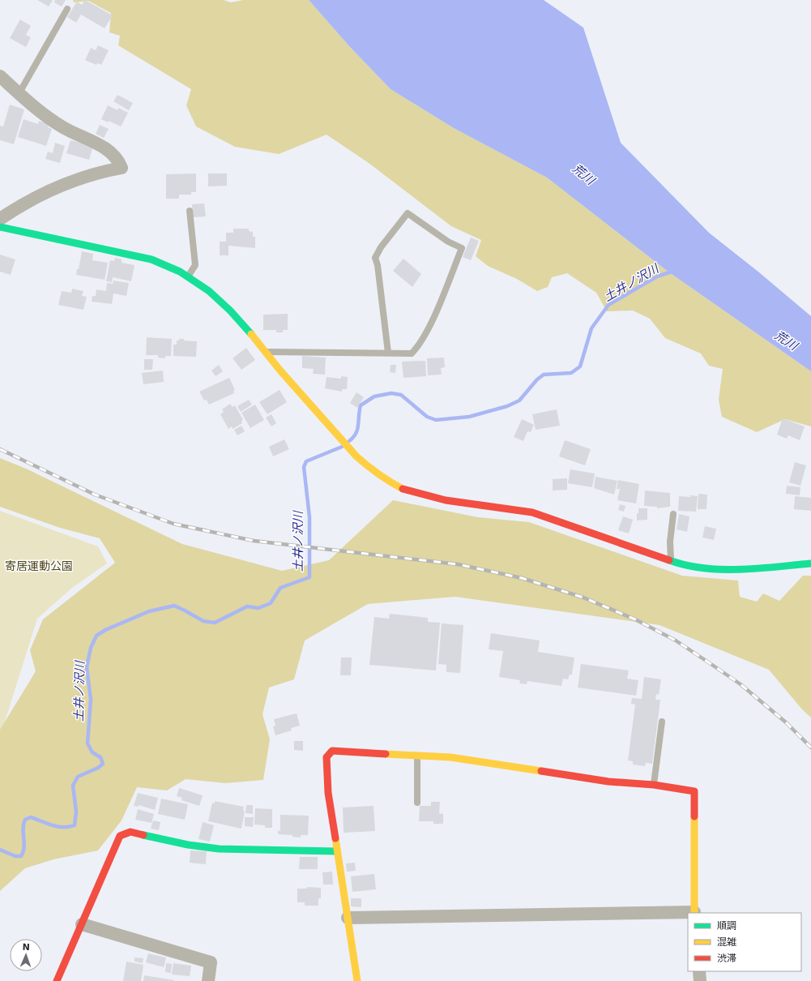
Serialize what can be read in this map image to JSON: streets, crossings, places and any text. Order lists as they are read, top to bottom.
{
  "water": ["荒川", "土井ノ沢川"],
  "parks": ["寄居運動公園"],
  "legend": ["順調", "混雑", "渋滞"],
  "north": "top"
}
